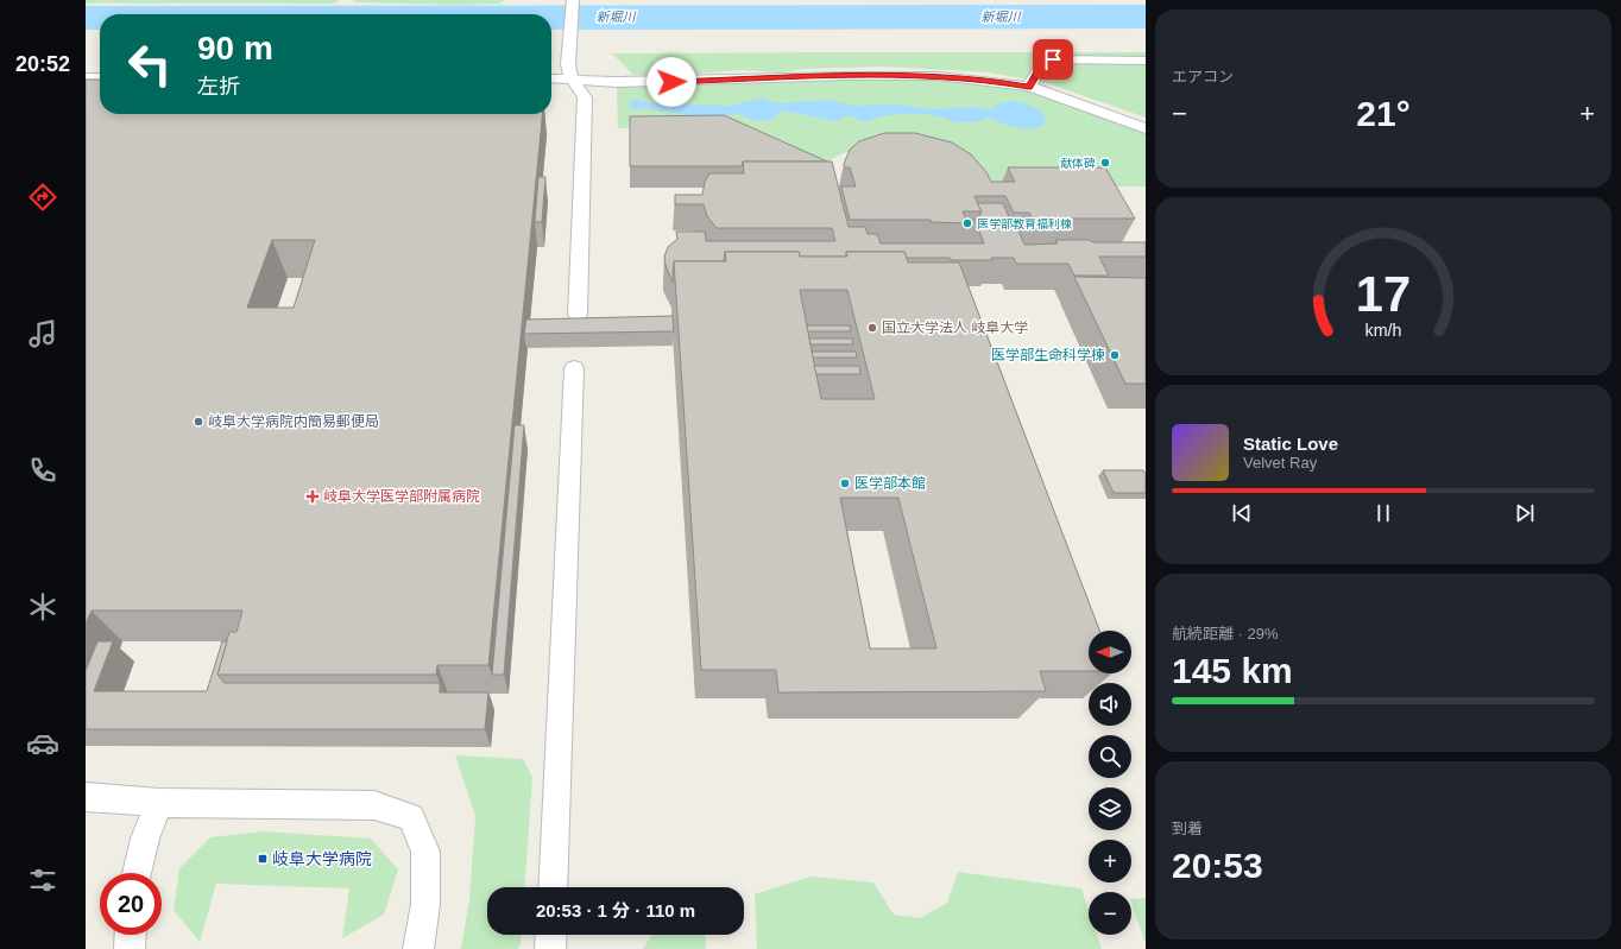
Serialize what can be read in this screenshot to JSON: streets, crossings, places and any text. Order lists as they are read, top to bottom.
{
  "water": ["新堀川"],
  "places": {
    "other": [
      "献体碑",
      "医学部教育福利棟",
      "国立大学法人 岐阜大学",
      "医学部生命科学棟",
      "岐阜大学病院内簡易郵便局",
      "医学部本館"
    ],
    "health": ["岐阜大学医学部附属病院"],
    "transit": ["岐阜大学病院"]
  },
  "north": "left",
  "page": {
    "tabs": "20:52",
    "tile": [
      "エアコン",
      ["航続距離 · 29%", "145 km"],
      ["到着", "20:53"]
    ],
    "turn": ["90 m", "左折"],
    "heat": ["−", "21°", "+"],
    "song": ["Static Love", "Velvet Ray"],
    "map_buttons": ["+", "−"],
    "limit": "20",
    "trip": "20:53 · 1 分 · 110 m",
    "gauge": ["17", "km/h"]
  }
}
